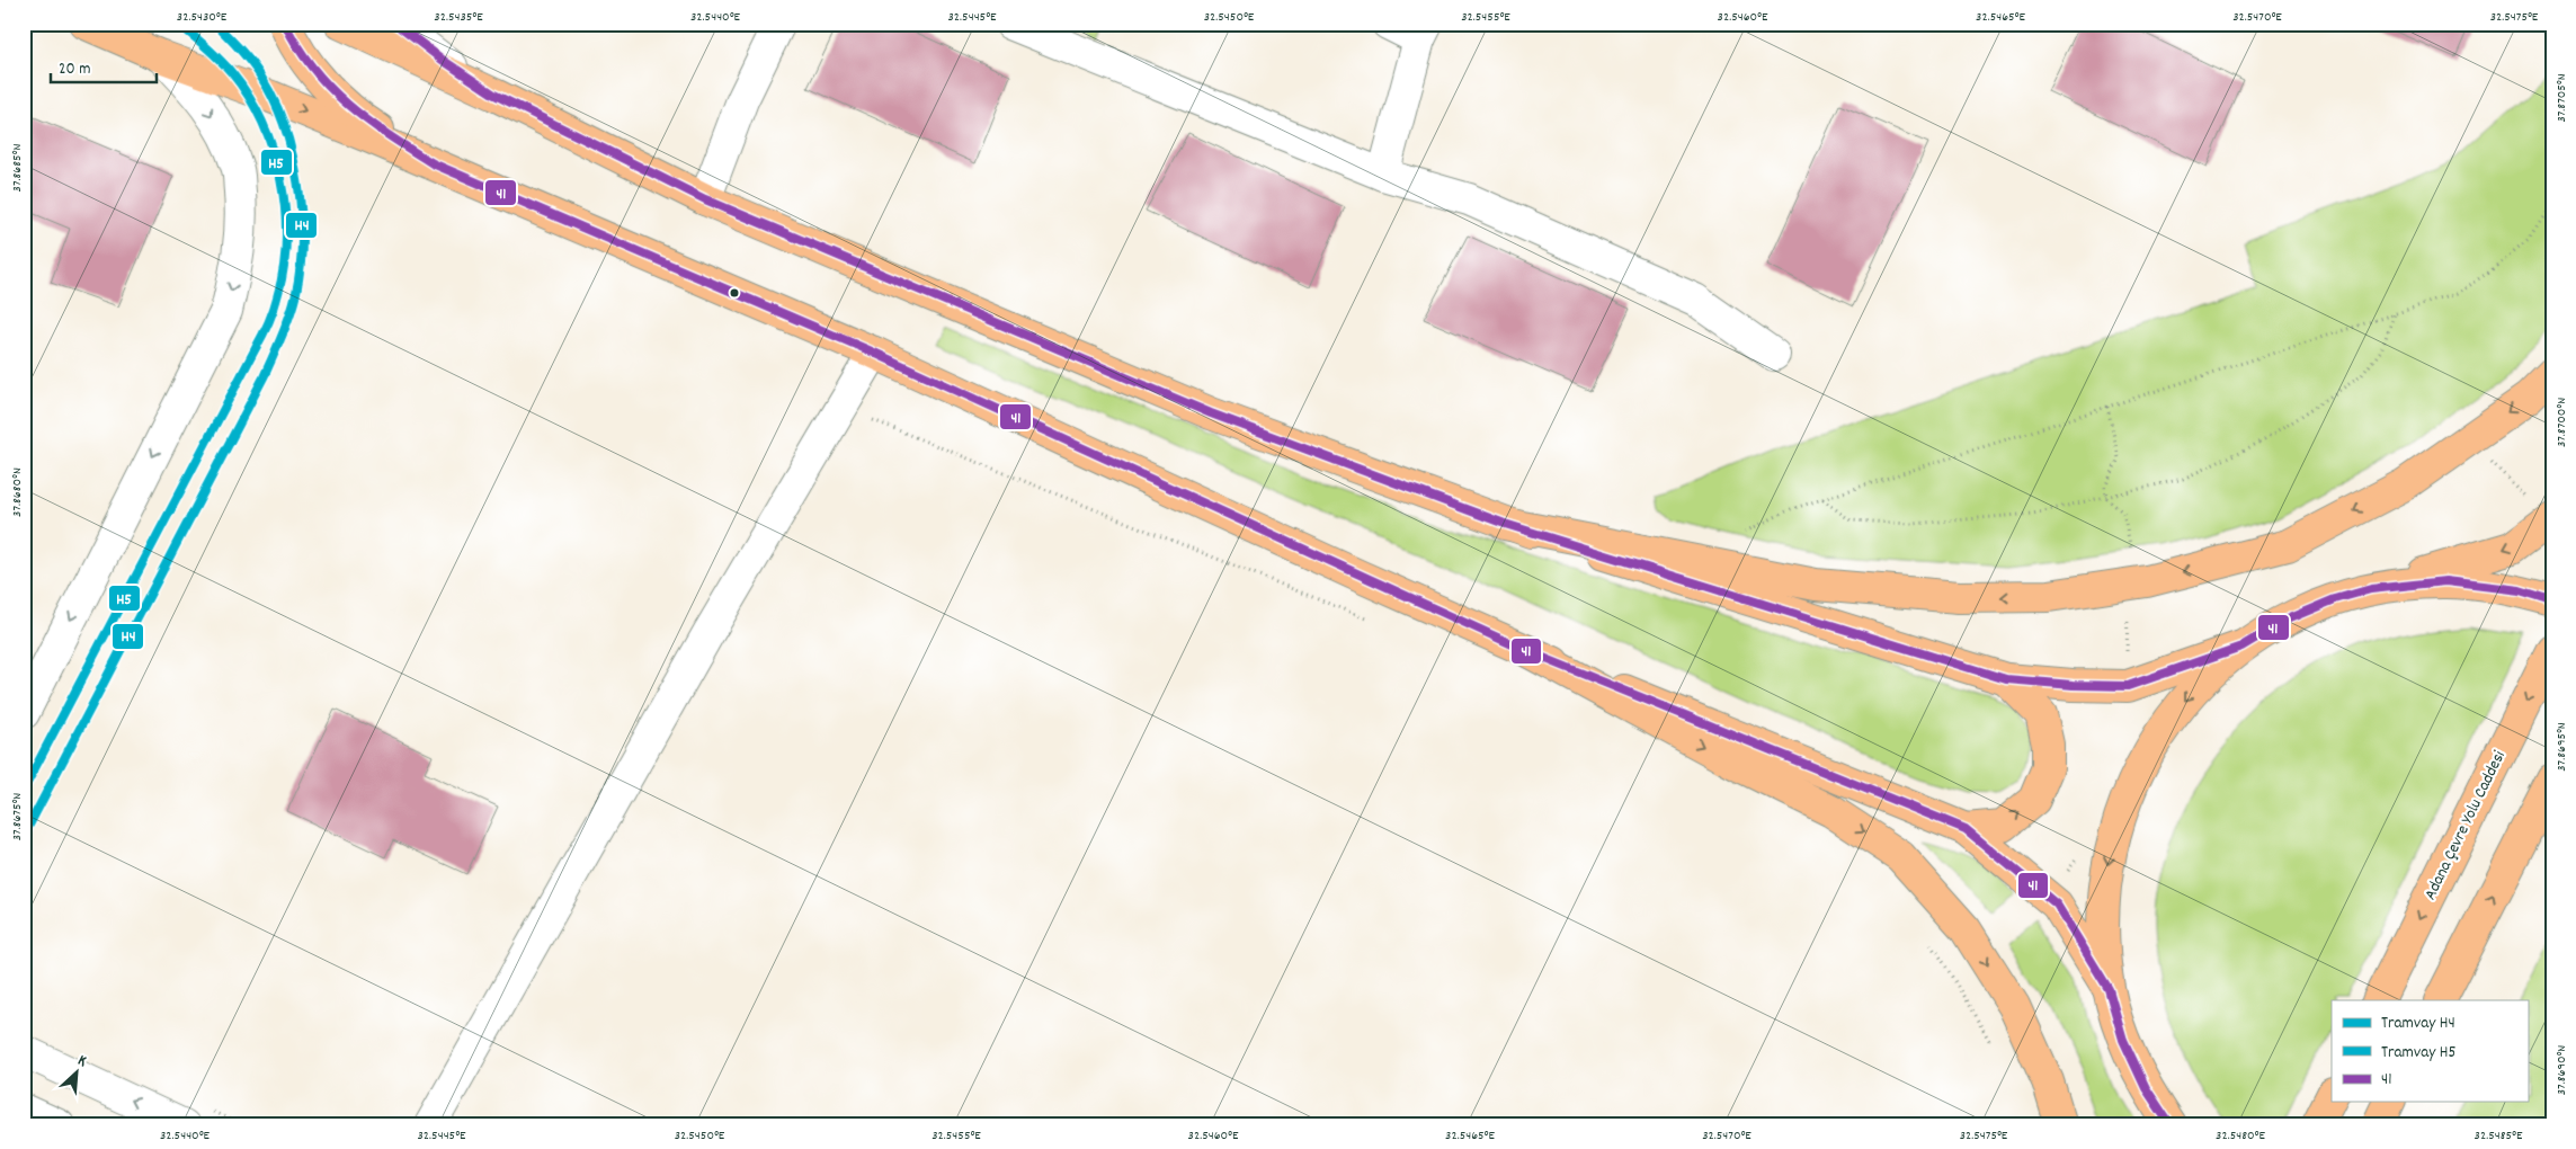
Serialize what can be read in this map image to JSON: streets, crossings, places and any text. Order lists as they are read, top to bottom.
{
  "streets": {
    "main road": ["Adana Çevre Yolu Caddesi"]
  },
  "lines": ["tram line H4", "tram line H5", "transit line 41"],
  "legend": ["Tramvay H4", "Tramvay H5", "41"],
  "scale_bar": "20 m",
  "north": "top right",
  "coordinates": [
    "32.5430°E",
    "32.5435°E",
    "32.5440°E",
    "32.5445°E",
    "32.5450°E",
    "32.5455°E",
    "32.5460°E",
    "32.5465°E",
    "32.5470°E",
    "32.5475°E",
    "37.8705°N",
    "37.8685°N",
    "37.8700°N",
    "37.8680°N",
    "37.8695°N",
    "37.8675°N",
    "37.8690°N",
    "32.5480°E",
    "32.5485°E"
  ]
}
